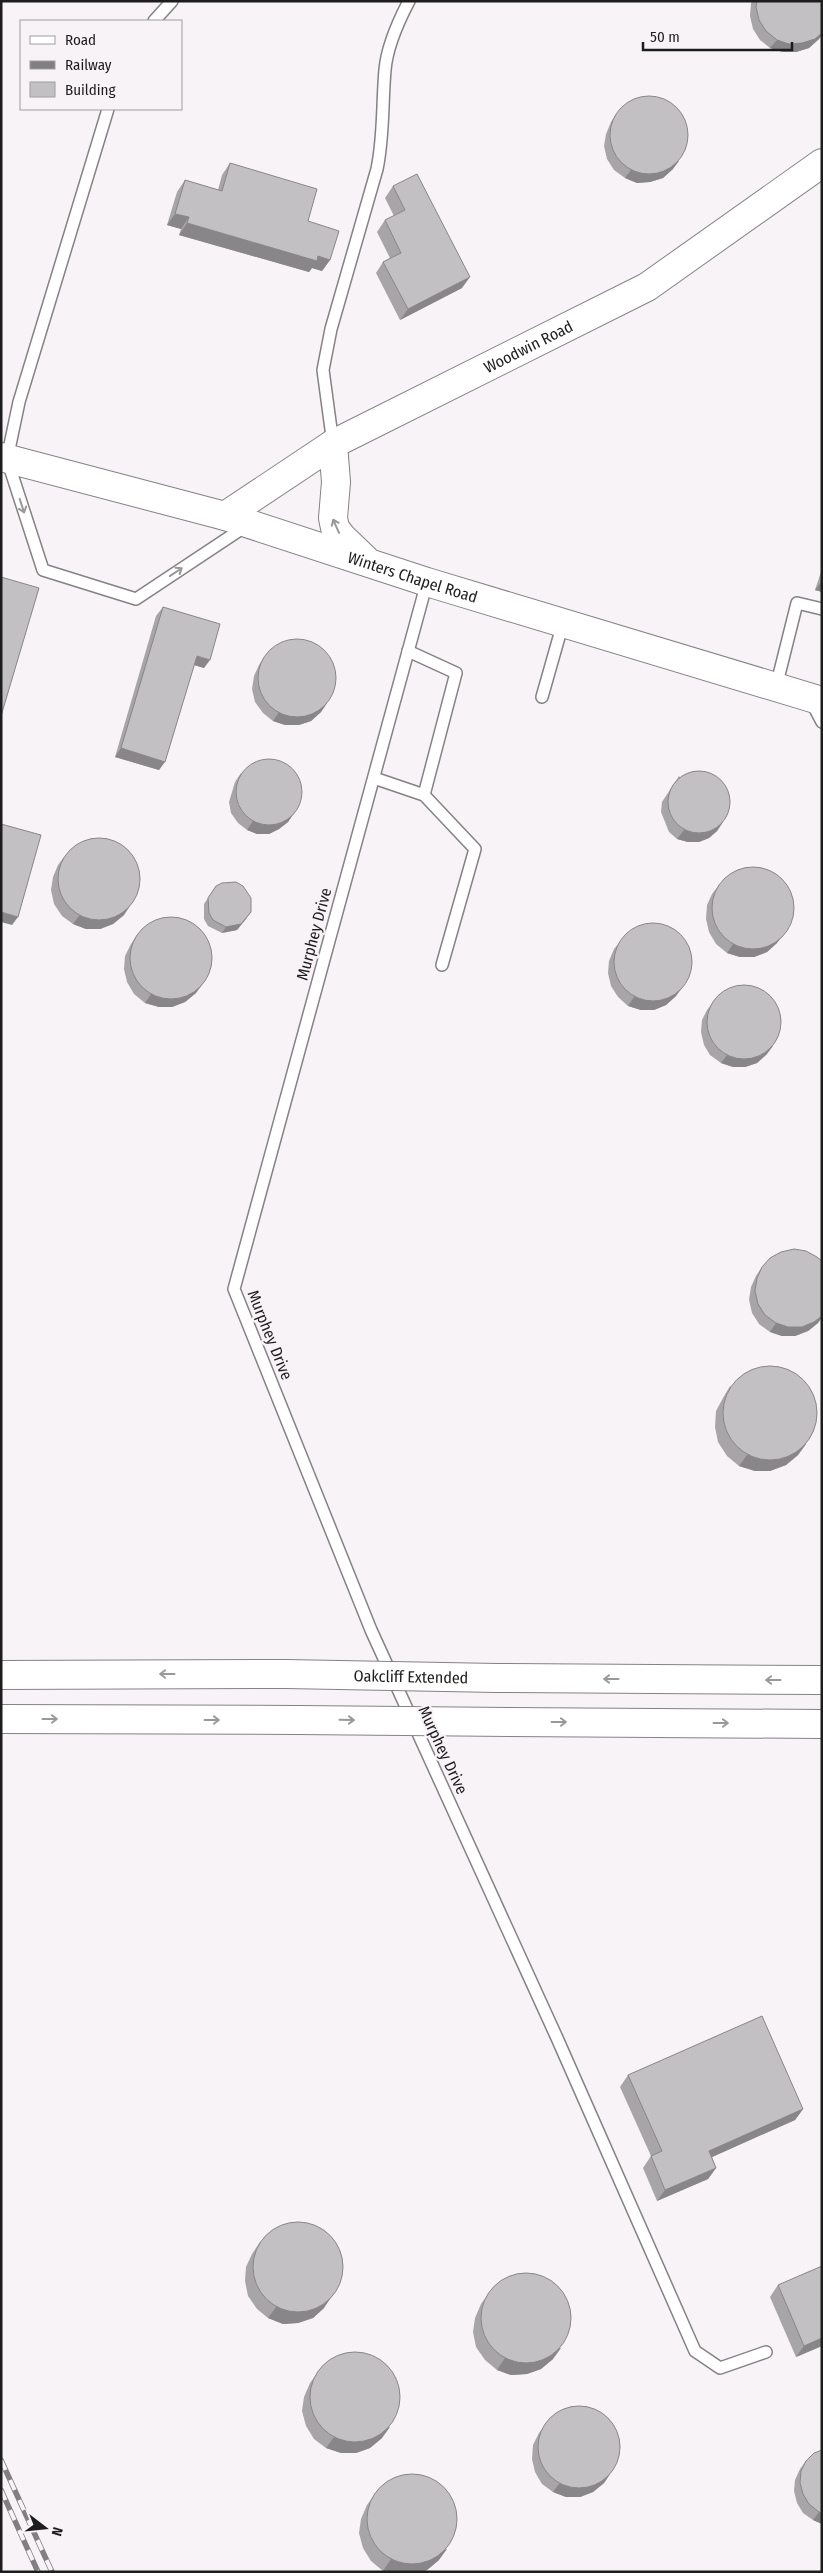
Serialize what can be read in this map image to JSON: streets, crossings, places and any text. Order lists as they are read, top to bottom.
{
  "streets": {
    "street": ["Woodwin Road", "Winters Chapel Road", "Oakcliff Extended"],
    "lane": ["Murphey Drive"]
  },
  "crossings": [
    ["Woodwin Road", "Winters Chapel Road"],
    ["Winters Chapel Road", "Murphey Drive"]
  ],
  "legend": ["Road", "Railway", "Building"],
  "scale_bar": "50 m",
  "north": "right"
}
